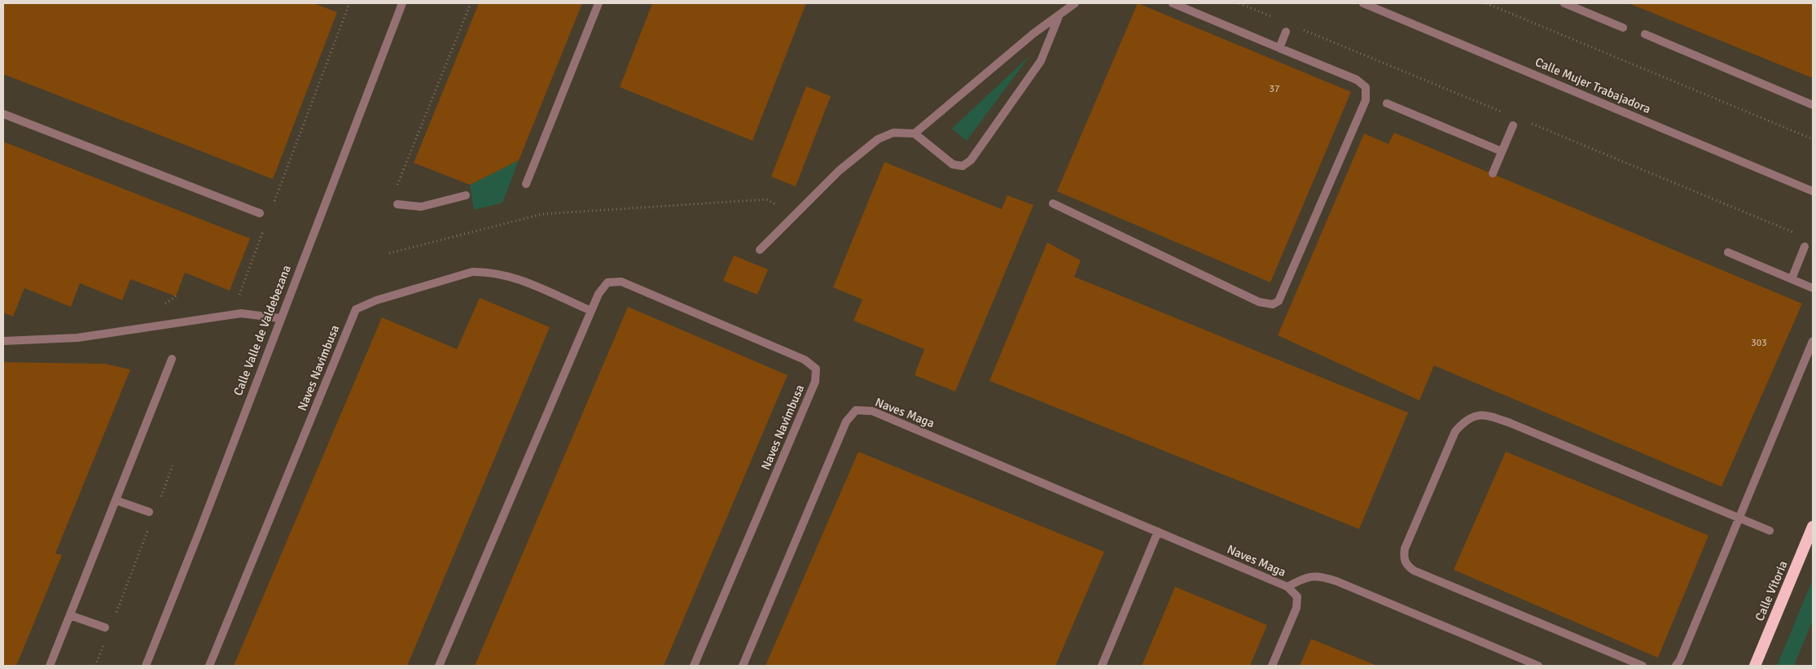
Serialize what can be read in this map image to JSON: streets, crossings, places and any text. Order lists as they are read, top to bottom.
{
  "streets": {
    "highway": ["Calle Vitoria"],
    "street": [
      "Calle Mujer Trabajadora",
      "Calle Valle de Valdebezana",
      "Naves Navimbusa",
      "Naves Maga"
    ]
  },
  "house_numbers": ["37", "303"]
}
